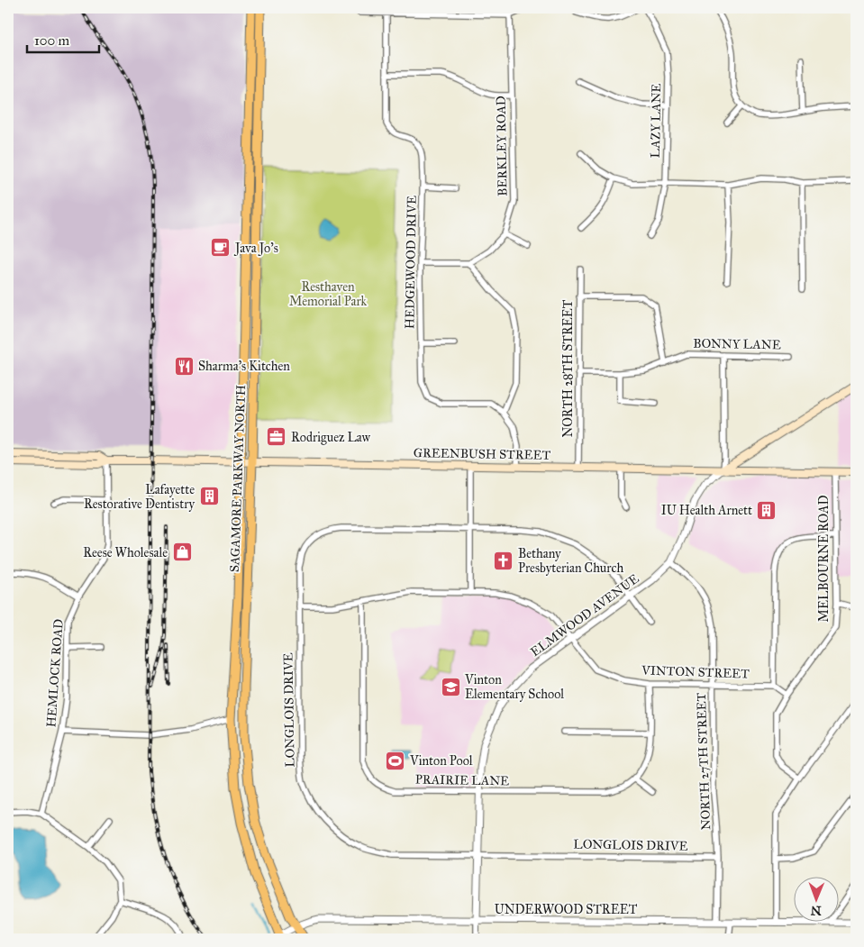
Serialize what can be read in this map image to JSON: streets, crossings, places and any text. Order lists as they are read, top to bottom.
{
  "streets": {
    "main road": ["GREENBUSH STREET", "SAGAMORE PARKWAY NORTH", "ELMWOOD AVENUE"],
    "street": [
      "LAZY LANE",
      "BERKLEY ROAD",
      "HEDGEWOOD DRIVE",
      "BONNY LANE",
      "NORTH 28TH STREET",
      "MELBOURNE ROAD",
      "VINTON STREET",
      "HEMLOCK ROAD",
      "LONGLOIS DRIVE",
      "NORTH 27TH STREET",
      "PRAIRIE LANE",
      "UNDERWOOD STREET"
    ]
  },
  "crossings": [
    ["BONNY LANE", "NORTH 28TH STREET"],
    ["NORTH 28TH STREET", "GREENBUSH STREET"],
    ["GREENBUSH STREET", "SAGAMORE PARKWAY NORTH"],
    ["GREENBUSH STREET", "MELBOURNE ROAD"],
    ["GREENBUSH STREET", "ELMWOOD AVENUE"],
    ["GREENBUSH STREET", "HEMLOCK ROAD"],
    ["SAGAMORE PARKWAY NORTH", "UNDERWOOD STREET"],
    ["ELMWOOD AVENUE", "VINTON STREET"],
    ["ELMWOOD AVENUE", "LONGLOIS DRIVE"],
    ["ELMWOOD AVENUE", "NORTH 27TH STREET"],
    ["ELMWOOD AVENUE", "PRAIRIE LANE"],
    ["ELMWOOD AVENUE", "UNDERWOOD STREET"],
    ["VINTON STREET", "LONGLOIS DRIVE"],
    ["VINTON STREET", "NORTH 27TH STREET"],
    ["VINTON STREET", "PRAIRIE LANE"],
    ["LONGLOIS DRIVE", "NORTH 27TH STREET"],
    ["NORTH 27TH STREET", "UNDERWOOD STREET"]
  ],
  "parks": ["Resthaven Memorial Park"],
  "places": {
    "cafe": ["Java Jo's"],
    "restaurant": ["Sharma's Kitchen"],
    "office": ["Rodriguez Law"],
    "building": ["Lafayette Restorative Dentistry", "IU Health Arnett"],
    "shop": ["Reese Wholesale"],
    "church": ["Bethany Presbyterian Church"],
    "school or university": ["Vinton Elementary School"],
    "sports": ["Vinton Pool"]
  },
  "scale_bar": "100 m",
  "north": "bottom"
}
